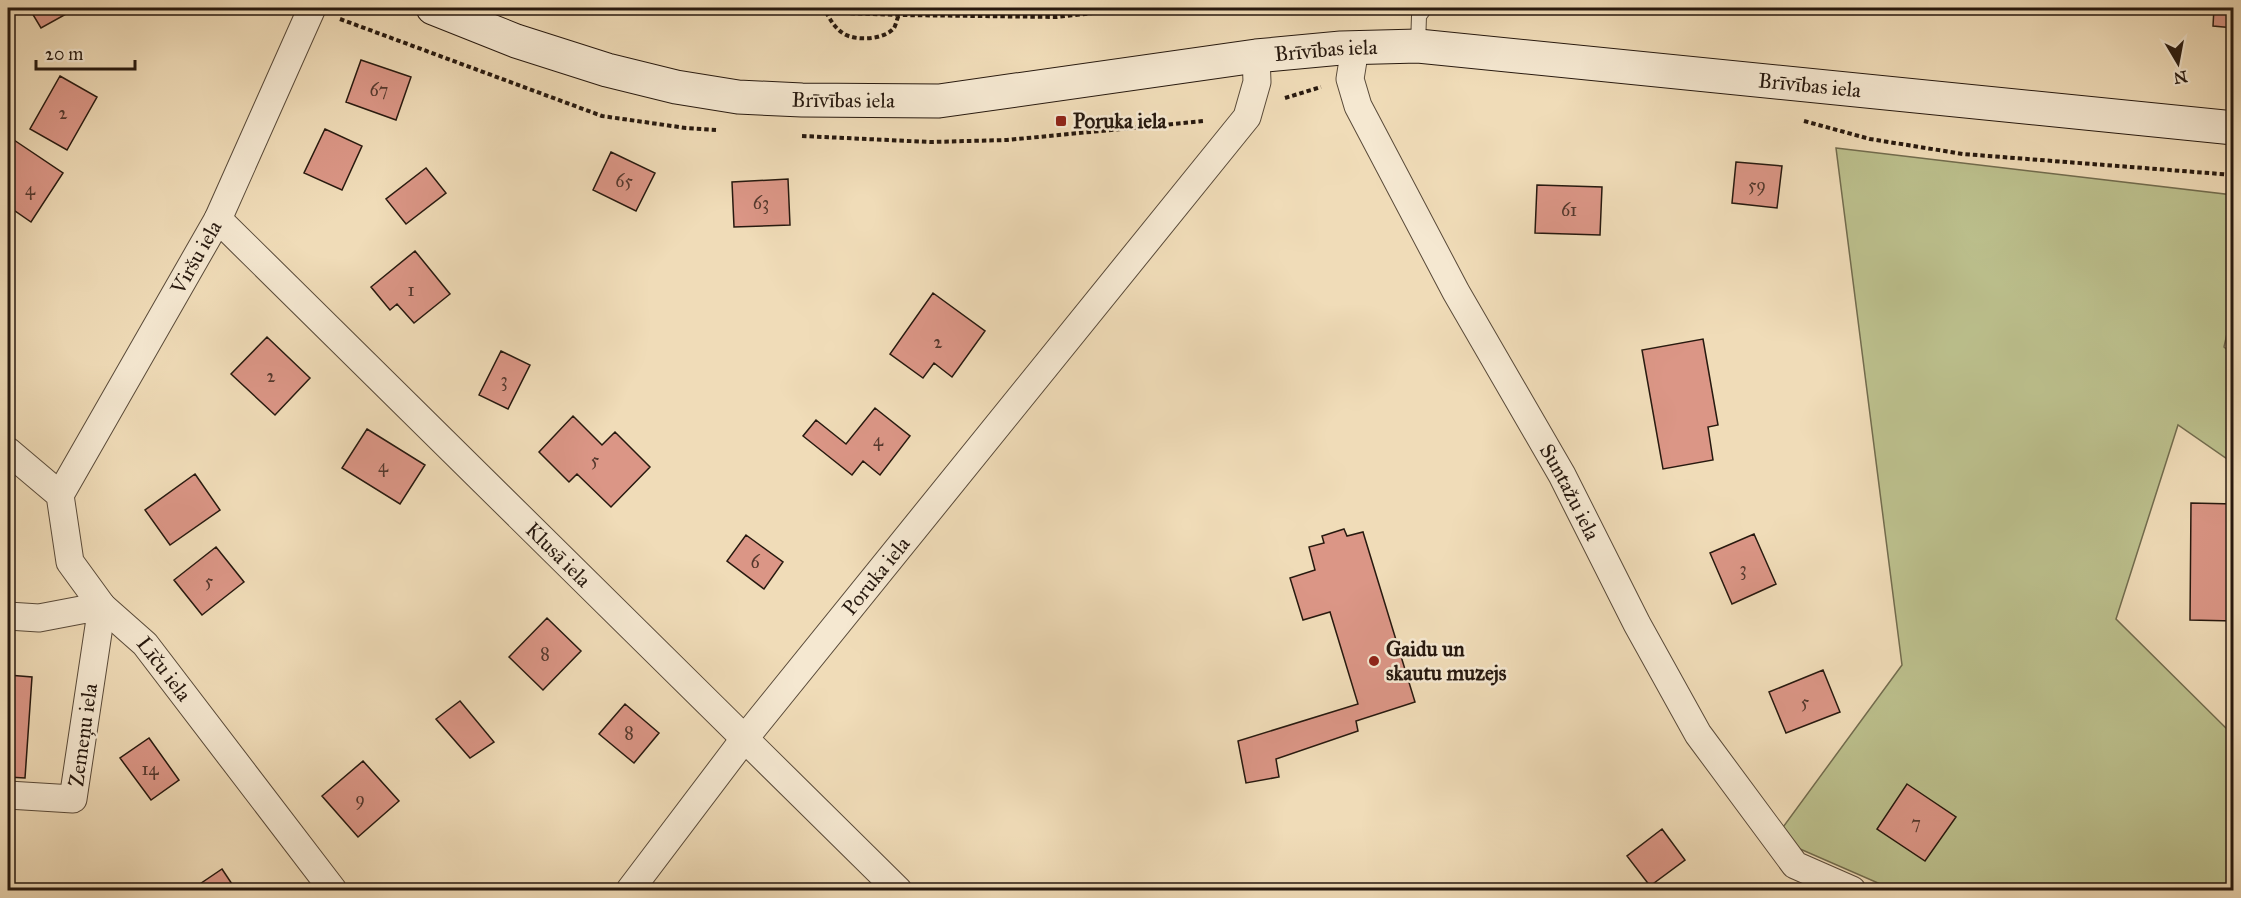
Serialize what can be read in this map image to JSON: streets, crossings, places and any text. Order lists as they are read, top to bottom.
{
  "streets": {
    "main road": ["Brīvības iela"],
    "street": [
      "Viršu iela",
      "Suntažu iela",
      "Klusā iela",
      "Poruka iela",
      "Līču iela",
      "Zemeņu iela"
    ]
  },
  "crossings": [
    ["Brīvības iela", "Suntažu iela"],
    ["Brīvības iela", "Poruka iela"],
    ["Viršu iela", "Klusā iela"],
    ["Viršu iela", "Līču iela"],
    ["Klusā iela", "Poruka iela"],
    ["Līču iela", "Zemeņu iela"]
  ],
  "places": {
    "transit": ["Poruka iela"],
    "other": ["Gaidu un skautu muzejs"]
  },
  "house_numbers": [
    "67",
    "2",
    "65",
    "59",
    "4",
    "63",
    "61",
    "1",
    "2",
    "2",
    "3",
    "4",
    "5",
    "4",
    "6",
    "3",
    "5",
    "8",
    "5",
    "8",
    "14",
    "9",
    "7"
  ],
  "scale_bar": "20 m",
  "north": "bottom"
}
